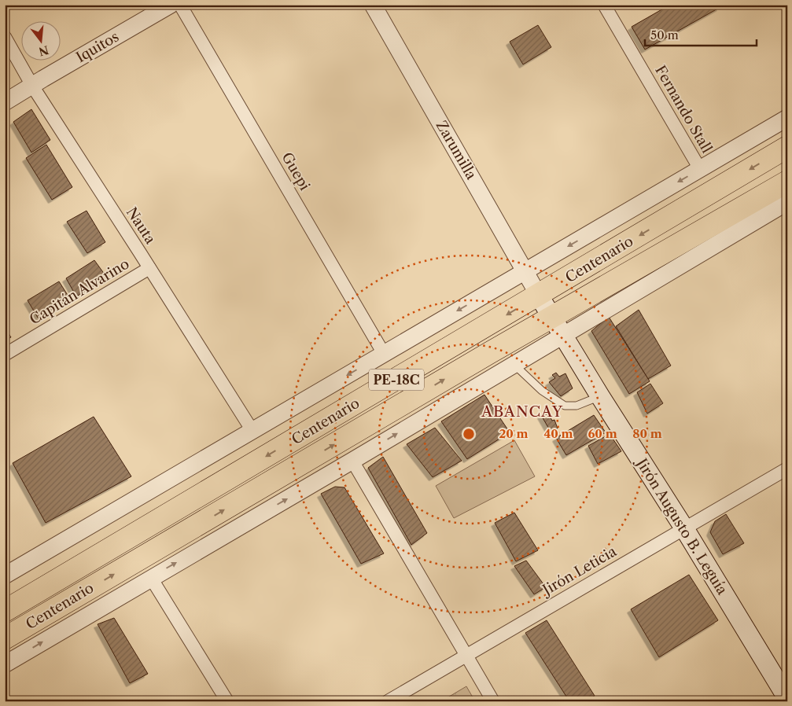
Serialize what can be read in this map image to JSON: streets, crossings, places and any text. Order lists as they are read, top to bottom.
{
  "streets": {
    "highway": ["Centenario", "PE-18C"],
    "main road": ["Jirón Augusto B. Leguía"],
    "street": [
      "Iquitos",
      "Fernando Stall",
      "Zarumilla",
      "Guepi",
      "Nauta",
      "Capitán Alvarino",
      "Jirón Leticia"
    ]
  },
  "crossings": [
    ["Iquitos", "Nauta"],
    ["Zarumilla", "Centenario"],
    ["Zarumilla", "Jirón Augusto B. Leguía"],
    ["Nauta", "Capitán Alvarino"],
    ["Centenario", "Jirón Augusto B. Leguía"],
    ["Jirón Augusto B. Leguía", "Jirón Leticia"]
  ],
  "districts": ["ABANCAY"],
  "scale_bar": "50 m",
  "north": "bottom",
  "rings": [
    "20 m",
    "40 m",
    "60 m",
    "80 m"
  ]
}
